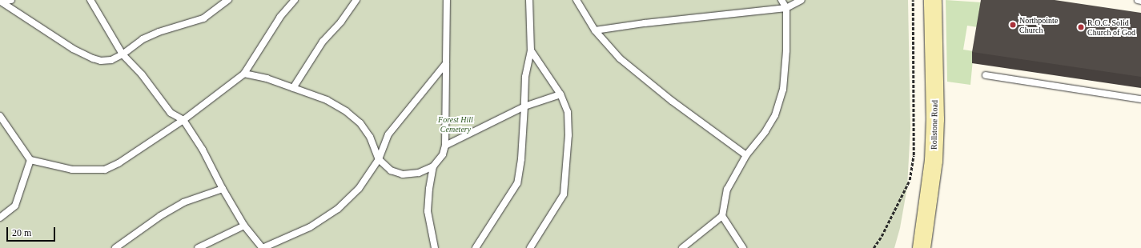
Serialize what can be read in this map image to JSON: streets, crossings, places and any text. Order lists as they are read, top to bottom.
{
  "streets": {
    "main road": ["Rollstone Road"]
  },
  "parks": ["Forest Hill Cemetery"],
  "places": ["Northpointe Church", "R.O.C. Solid Church of God"],
  "scale_bar": "20 m"
}
